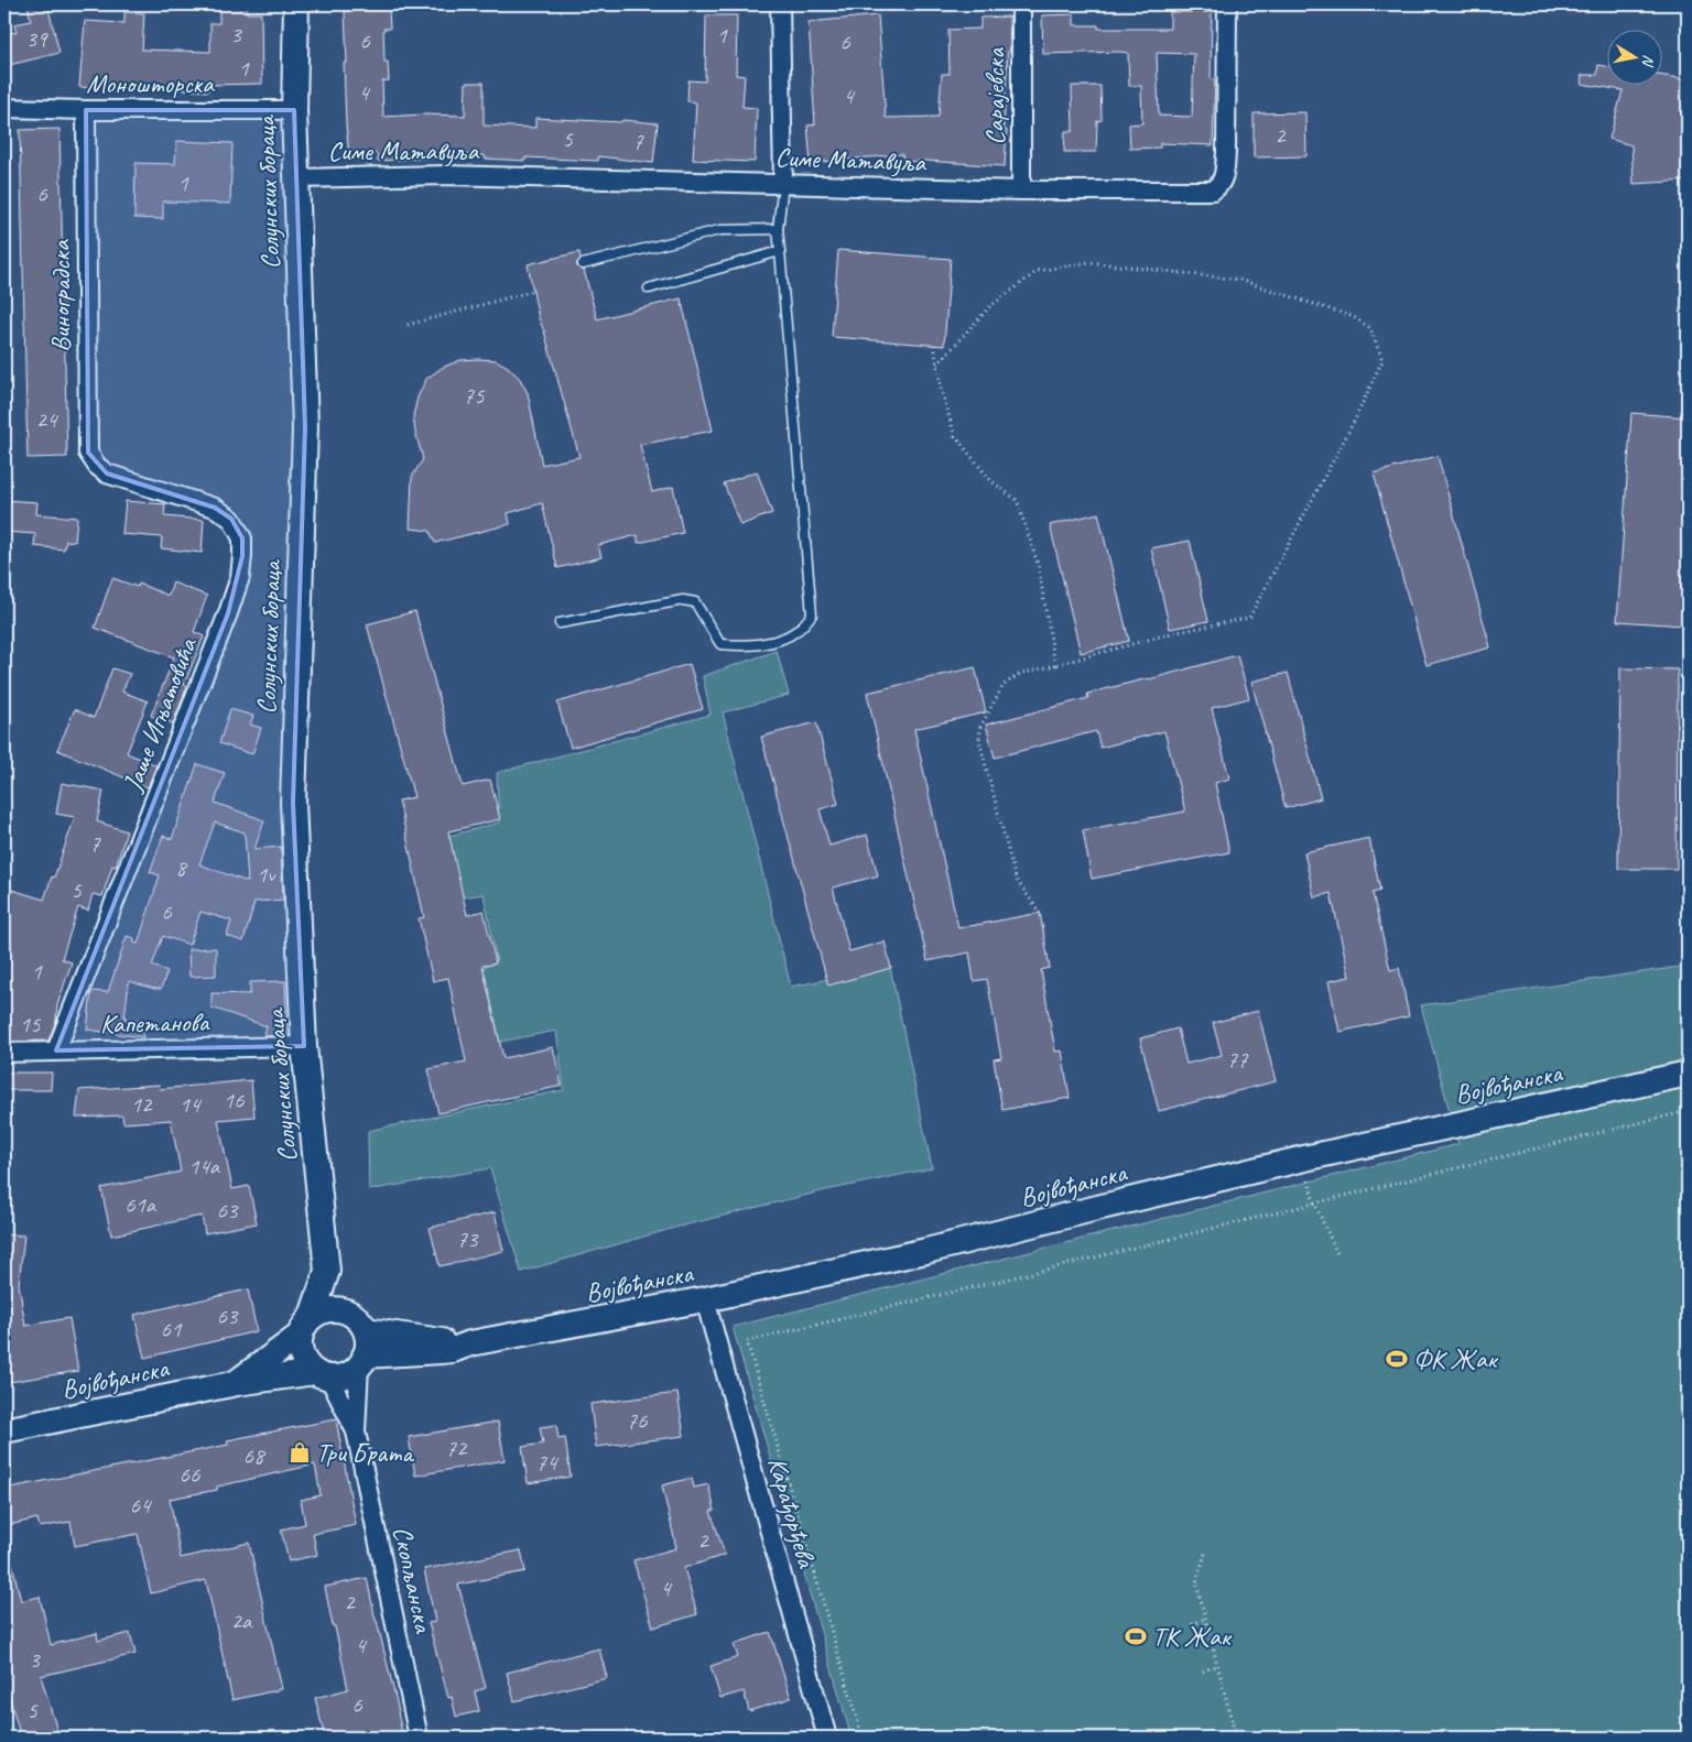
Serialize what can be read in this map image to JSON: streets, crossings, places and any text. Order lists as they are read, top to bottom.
{
  "streets": {
    "street": [
      "Моношторска",
      "Сарајевска",
      "Симе Матавуља",
      "Солунских бораца",
      "Виноградска",
      "Јаше Игњатовића",
      "Капетанова",
      "Војвођанска",
      "Карађорђева",
      "Скопљанска"
    ]
  },
  "crossings": [
    ["Моношторска", "Солунских бораца"],
    ["Моношторска", "Виноградска"],
    ["Сарајевска", "Симе Матавуља"],
    ["Симе Матавуља", "Солунских бораца"],
    ["Солунских бораца", "Капетанова"],
    ["Солунских бораца", "Војвођанска"],
    ["Солунских бораца", "Скопљанска"],
    ["Виноградска", "Јаше Игњатовића"],
    ["Јаше Игњатовића", "Капетанова"],
    ["Војвођанска", "Карађорђева"],
    ["Војвођанска", "Скопљанска"]
  ],
  "places": {
    "sports": ["ФК Жак", "ТК Жак"],
    "shop": ["Три Брата"]
  },
  "house_numbers": [
    "3",
    "1",
    "39",
    "6",
    "6",
    "1",
    "4",
    "4",
    "2",
    "5",
    "7",
    "1",
    "6",
    "75",
    "24",
    "7",
    "8",
    "1v",
    "5",
    "6",
    "1",
    "15",
    "77",
    "16",
    "12",
    "14",
    "14a",
    "61a",
    "63",
    "73",
    "63",
    "61",
    "76",
    "72",
    "68",
    "74",
    "66",
    "64",
    "2",
    "4",
    "2",
    "2a",
    "4",
    "3",
    "6",
    "5"
  ],
  "north": "right"
}
